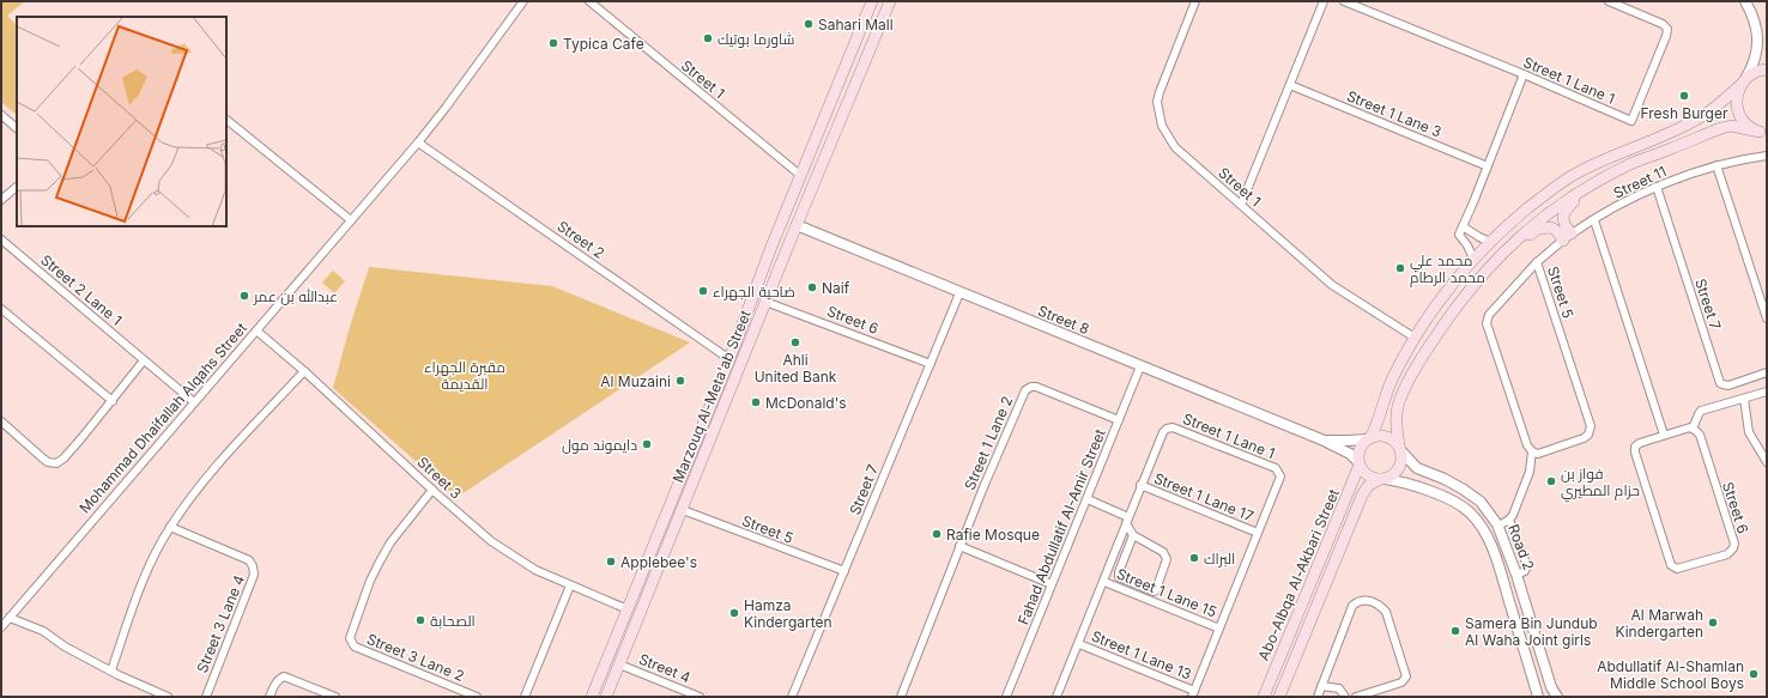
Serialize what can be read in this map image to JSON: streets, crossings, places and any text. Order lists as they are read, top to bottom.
{
  "streets": {
    "main road": ["Marzouq Al-Meta'ab Street", "Abo-Albqa Al-Akbari Street"],
    "street": [
      "Street 1",
      "Street 1 Lane 1",
      "Street 1 Lane 3",
      "Street 11",
      "Street 2",
      "Street 2 Lane 1",
      "Street 5",
      "Street 7",
      "Street 6",
      "Street 8",
      "Mohammad Dhaifallah Alqahs Street",
      "Street 1 Lane 2",
      "Street 3",
      "Street 1 Lane 17",
      "Fahad Abdullatif Al-Amir Street",
      "Road 2",
      "Street 1 Lane 15",
      "Street 3 Lane 4",
      "Street 1 Lane 13",
      "Street 3 Lane 2",
      "Street 4"
    ]
  },
  "crossings": [
    ["Street 1", "Marzouq Al-Meta'ab Street"],
    ["Street 1 Lane 1", "Street 1 Lane 17"],
    ["Street 1 Lane 1", "Street 1 Lane 15"],
    ["Street 1 Lane 1", "Street 1 Lane 13"],
    ["Street 11", "Street 5"],
    ["Street 11", "Street 7"],
    ["Street 2", "Marzouq Al-Meta'ab Street"],
    ["Street 2", "Mohammad Dhaifallah Alqahs Street"],
    ["Street 2 Lane 1", "Mohammad Dhaifallah Alqahs Street"],
    ["Street 5", "Street 7"],
    ["Street 5", "Marzouq Al-Meta'ab Street"],
    ["Street 7", "Street 6"],
    ["Street 7", "Street 8"],
    ["Street 6", "Marzouq Al-Meta'ab Street"],
    ["Street 8", "Marzouq Al-Meta'ab Street"],
    ["Street 8", "Fahad Abdullatif Al-Amir Street"],
    ["Street 8", "Road 2"],
    ["Street 8", "Abo-Albqa Al-Akbari Street"],
    ["Marzouq Al-Meta'ab Street", "Street 3"],
    ["Marzouq Al-Meta'ab Street", "Street 4"],
    ["Mohammad Dhaifallah Alqahs Street", "Street 3"],
    ["Street 1 Lane 2", "Fahad Abdullatif Al-Amir Street"],
    ["Street 3", "Street 3 Lane 2"],
    ["Road 2", "Abo-Albqa Al-Akbari Street"]
  ],
  "parks": ["مقبرة الجهراء القديمة"],
  "places": [
    "Sahari Mall",
    "شاورما بوتيك",
    "Typica Cafe",
    "Fresh Burger",
    "محمد علي محمد الرطام",
    "Naif",
    "ضاحية الجهراء",
    "عبدالله بن عمر",
    "Ahli United Bank",
    "Al Muzaini",
    "McDonald's",
    "دايموند مول",
    "فواز بن حزام المطيري",
    "Rafie Mosque",
    "البراك",
    "Applebee's",
    "Hamza Kindergarten",
    "الصحابة",
    "Al Marwah Kindergarten",
    "Samera Bin Jundub Al Waha Joint girls",
    "Abdullatif Al-Shamlan Middle School Boys"
  ]
}
